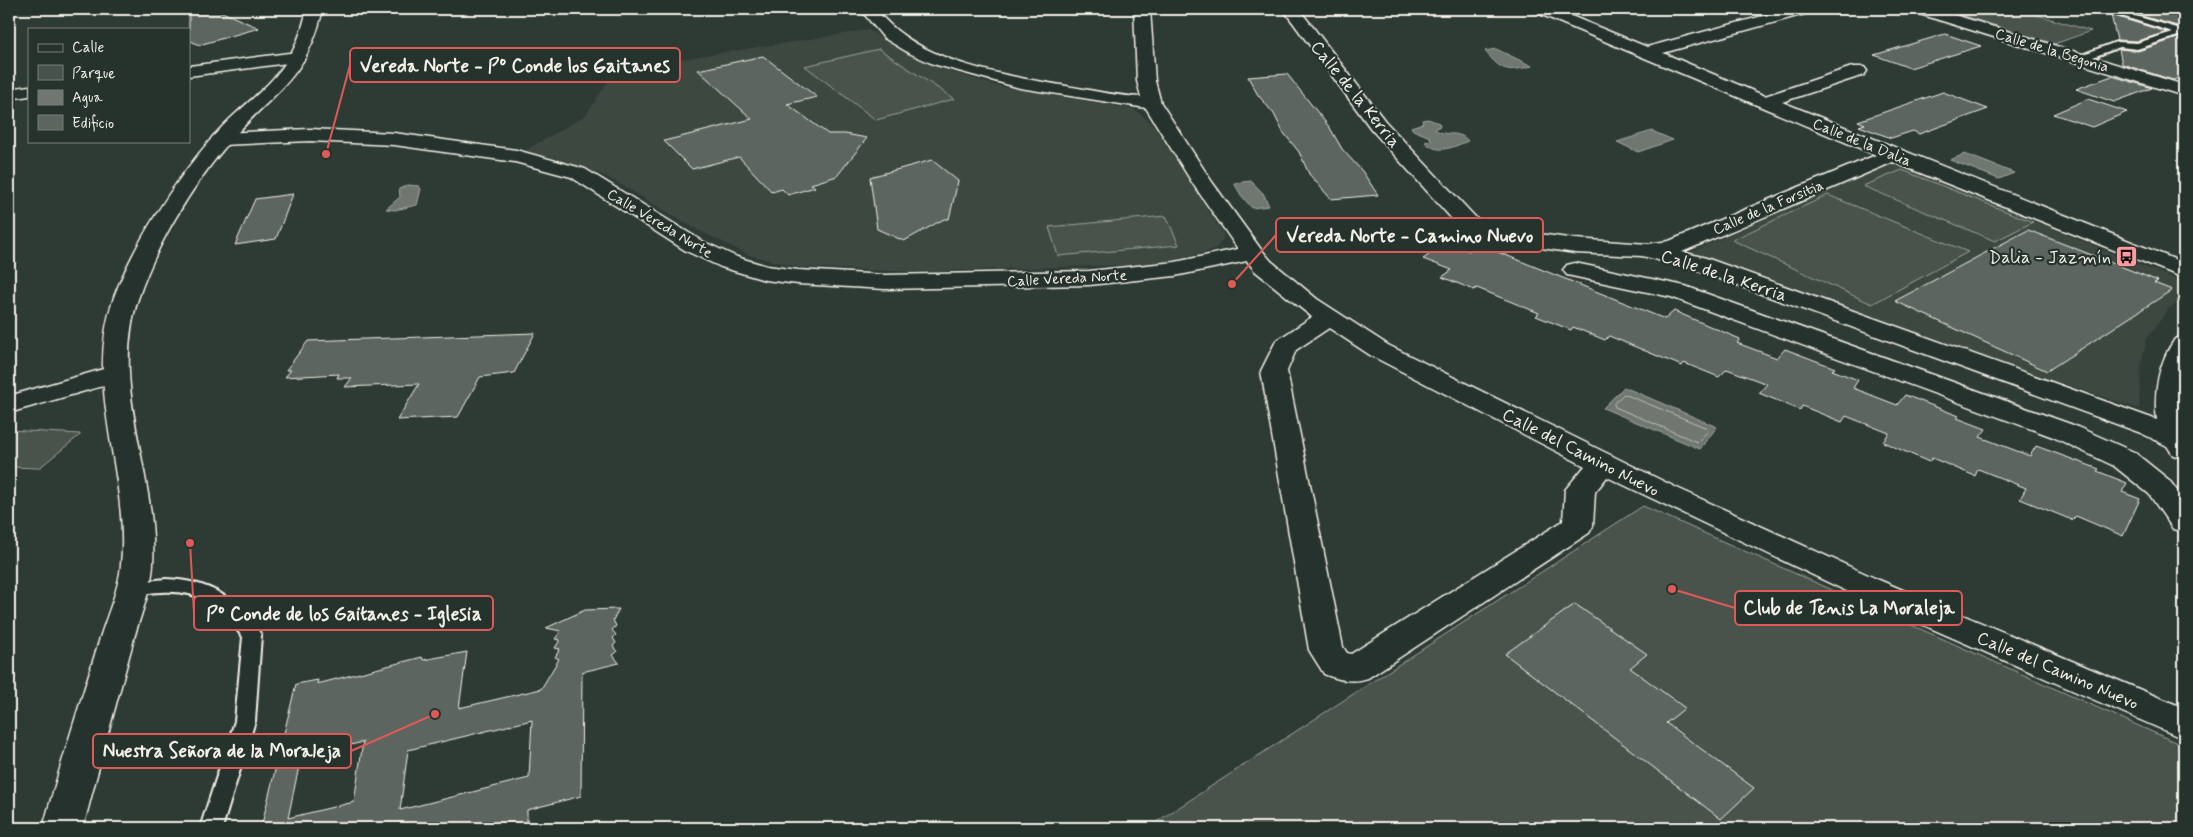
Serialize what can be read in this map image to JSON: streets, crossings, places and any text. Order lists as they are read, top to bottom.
{
  "streets": {
    "street": [
      "Calle de la Begonia",
      "Calle de la Kerria",
      "Calle de la Dalia",
      "Calle de la Forsitia",
      "Calle Vereda Norte",
      "Calle del Camino Nuevo"
    ]
  },
  "crossings": [
    ["Calle de la Kerria", "Calle de la Forsitia"],
    ["Calle de la Dalia", "Calle de la Forsitia"],
    ["Calle Vereda Norte", "Calle del Camino Nuevo"]
  ],
  "places": {
    "other": [
      "Vereda Norte - Pº Conde los Gaitanes",
      "Vereda Norte - Camino Nuevo",
      "Pº Conde de los Gaitanes - Iglesia",
      "Club de Tenis La Moraleja",
      "Nuestra Señora de la Moraleja"
    ],
    "bus stop": ["Dalia - Jazmín"]
  },
  "legend": [
    "Calle",
    "Parque",
    "Agua",
    "Edificio"
  ]
}
